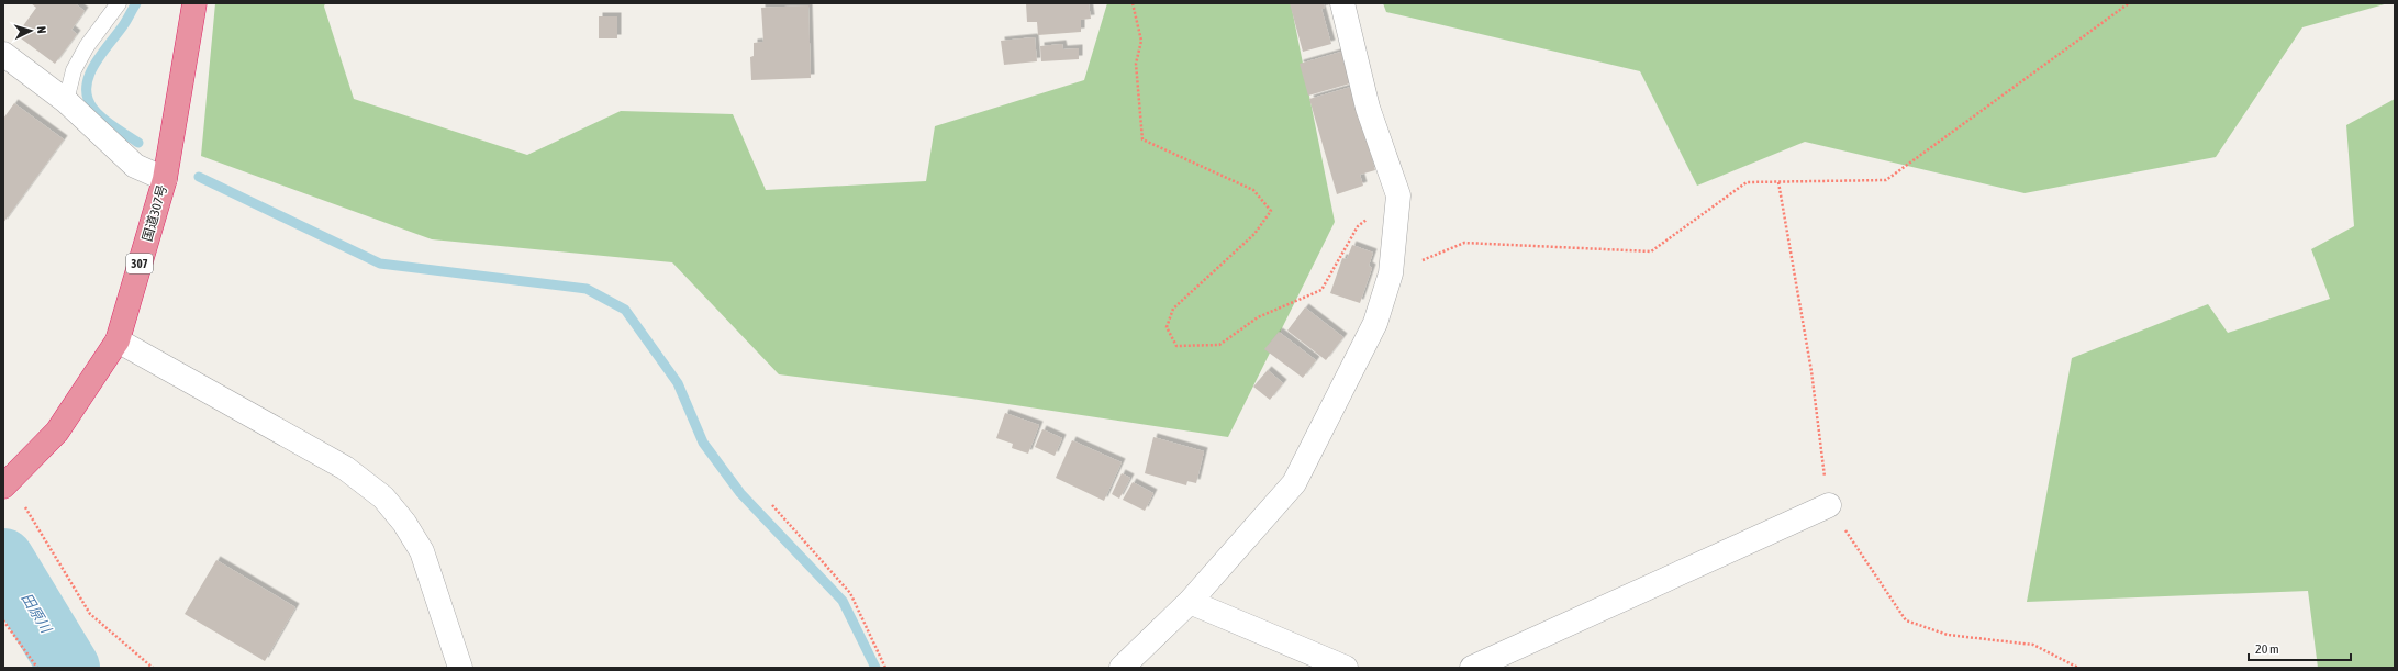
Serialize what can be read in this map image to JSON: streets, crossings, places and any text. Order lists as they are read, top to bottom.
{
  "streets": {
    "highway": ["国道307号", "307"]
  },
  "water": ["田原川"],
  "scale_bar": "20 m",
  "north": "right"
}
